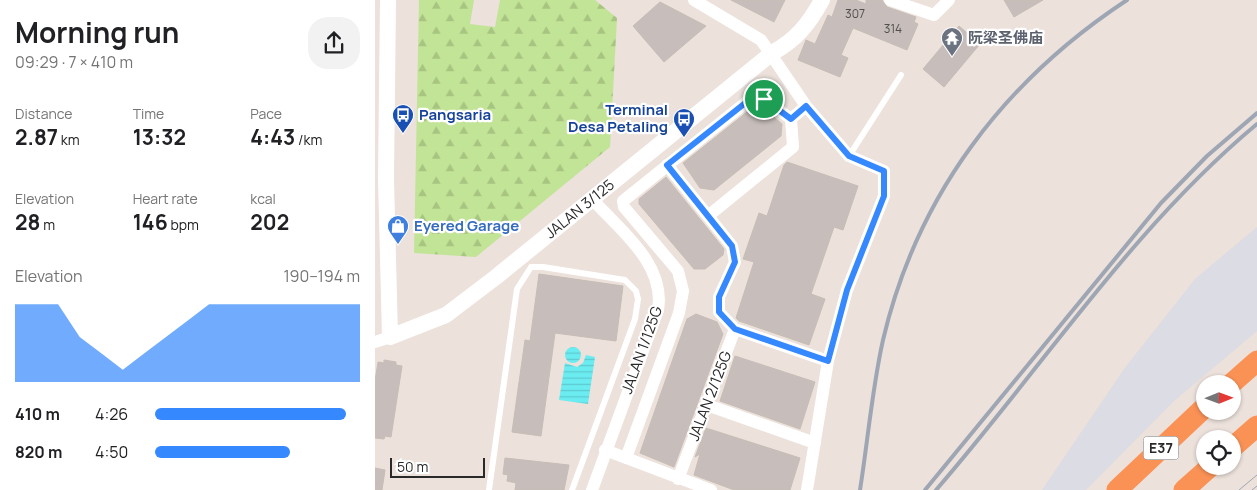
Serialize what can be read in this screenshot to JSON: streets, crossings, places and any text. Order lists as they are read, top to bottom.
{
  "streets": {
    "highway": ["E37"],
    "street": ["JALAN 3/125", "JALAN 1/125G", "JALAN 2/125G"]
  },
  "crossings": [
    ["JALAN 3/125", "JALAN 1/125G"]
  ],
  "places": {
    "temple": ["阮梁圣佛庙"],
    "bus stop": ["Pangsaria", "Terminal Desa Petaling"],
    "shop": ["Eyered Garage"]
  },
  "house_numbers": ["307", "314"],
  "scale_bar": "50 m",
  "north": "right",
  "page": {
    "heading": ["Morning run", "09:29 · 7 × 410 m"],
    "stats": [
      ["Distance", "2.87 km"],
      ["Time", "13:32"],
      ["Pace", "4:43 /km"],
      ["Elevation", "28 m"],
      ["Heart rate", "146 bpm"],
      ["kcal", "202"]
    ],
    "chart": ["Elevation", "190–194 m"],
    "list": [
      {
        "name": "410 m",
        "note": "4:26"
      },
      {
        "name": "820 m",
        "note": "4:50"
      }
    ],
    "scale": "50 m"
  }
}
